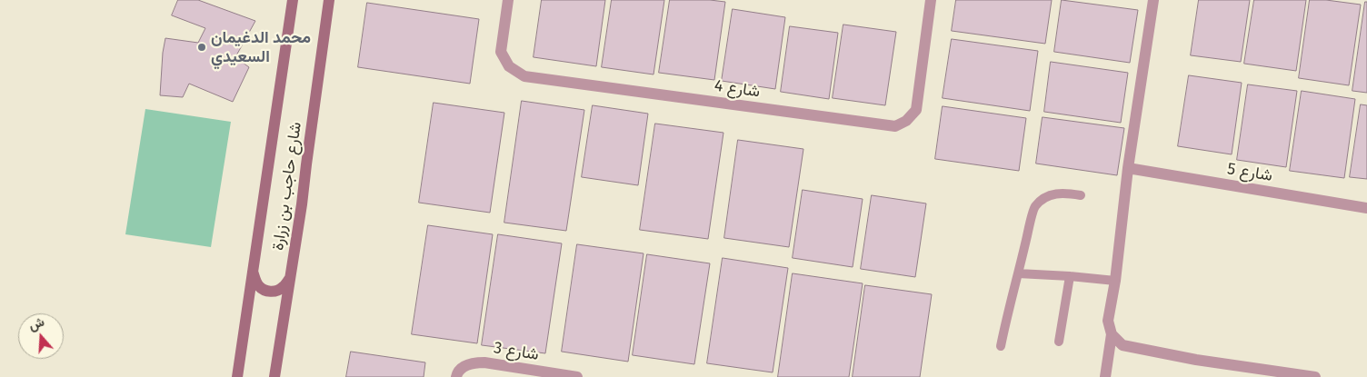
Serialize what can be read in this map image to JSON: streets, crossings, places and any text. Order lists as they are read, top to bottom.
{
  "streets": {
    "street": [
      "شارع 4",
      "شارع 5",
      "شارع حاجب بن زرارة",
      "شارع 3"
    ]
  },
  "places": ["محمد الدغيمان السعيدي"],
  "north": "top"
}
